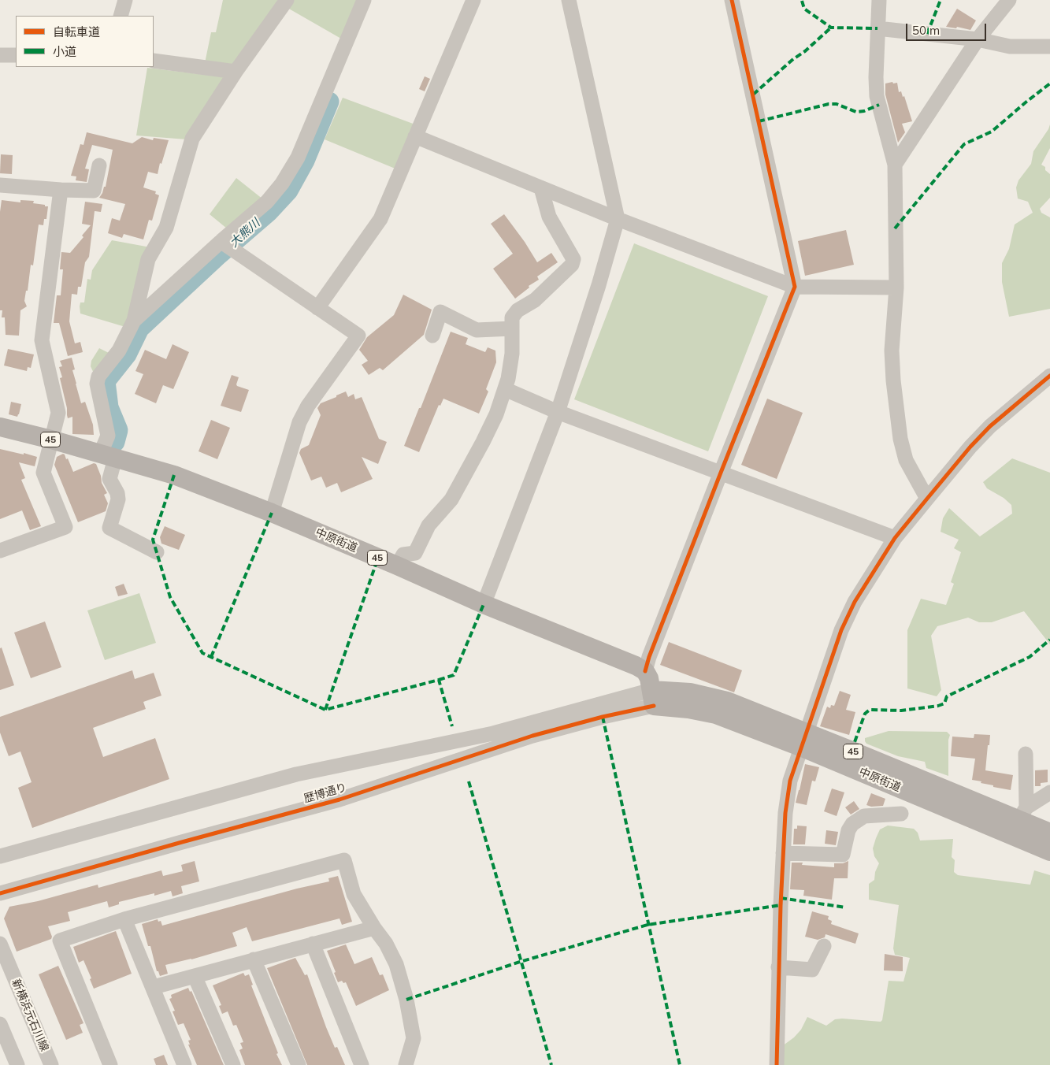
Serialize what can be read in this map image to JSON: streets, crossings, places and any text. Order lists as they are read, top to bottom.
{
  "streets": {
    "main road": ["45", "中原街道"],
    "street": ["歴博通り", "新横浜元石川線"]
  },
  "crossings": [
    ["中原街道", "歴博通り"]
  ],
  "water": ["大熊川"],
  "legend": ["自転車道", "小道"],
  "scale_bar": "50 m"
}
